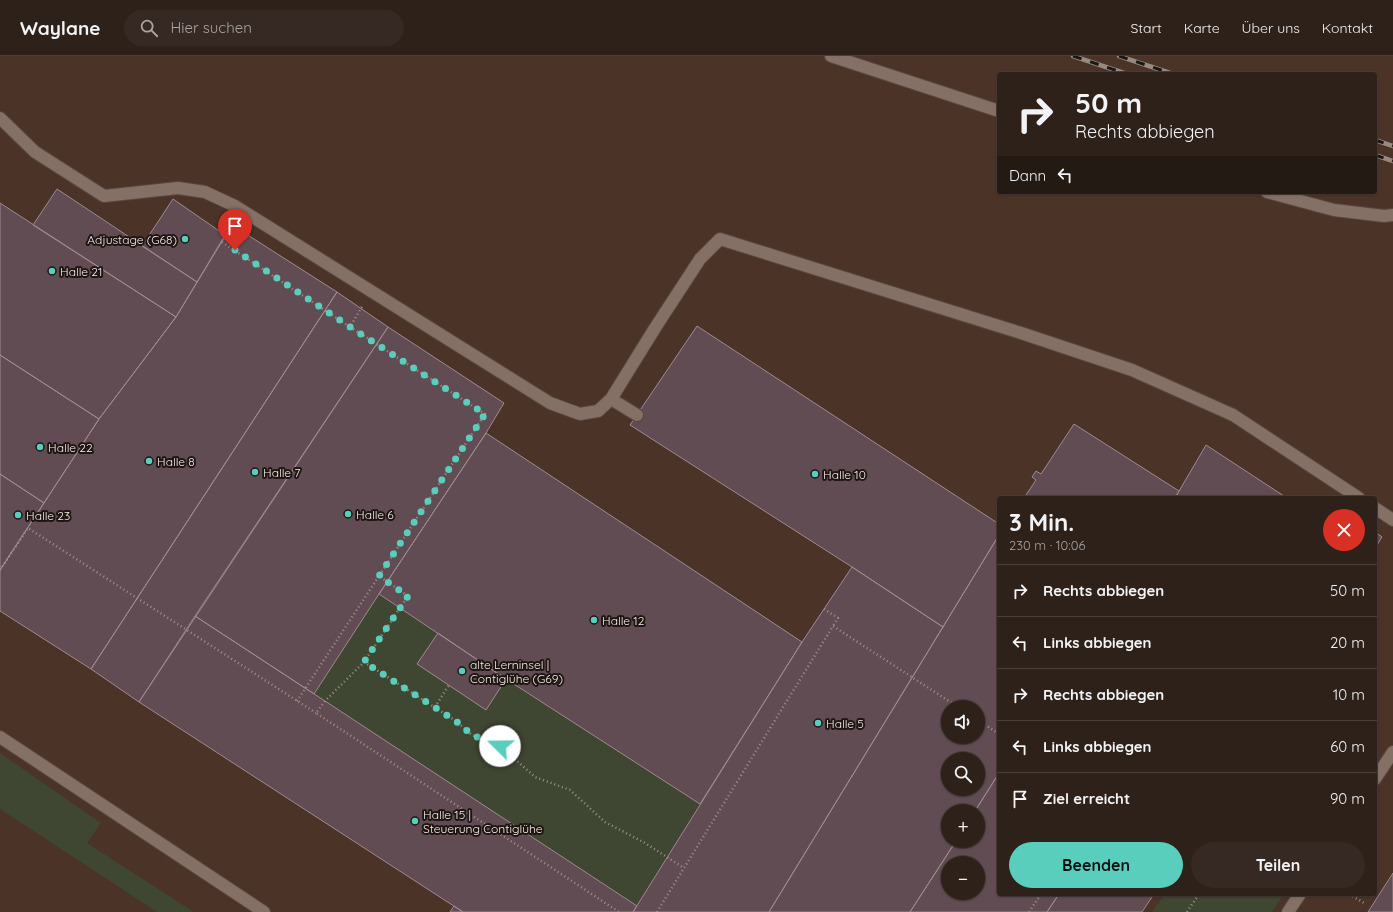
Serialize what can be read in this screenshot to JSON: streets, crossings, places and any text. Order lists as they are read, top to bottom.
{
  "places": [
    "Adjustage (G68)",
    "Halle 21",
    "Halle 22",
    "Halle 8",
    "Halle 7",
    "Halle 10",
    "Halle 6",
    "Halle 23",
    "Halle 12",
    "alte Lerninsel | Contiglühe (G69)",
    "Halle 5",
    "Halle 15 | Steuerung Contiglühe"
  ],
  "page": {
    "header": "Waylane",
    "search": "Hier suchen",
    "nav": [
      "Start",
      "Karte",
      "Über uns",
      "Kontakt"
    ],
    "turn": ["50 m", "Rechts abbiegen"],
    "then": "Dann",
    "heading": ["3 Min.", "230 m · 10:06"],
    "list": [
      {
        "name": "Rechts abbiegen",
        "value": "50 m"
      },
      {
        "name": "Links abbiegen",
        "value": "20 m"
      },
      {
        "name": "Rechts abbiegen",
        "value": "10 m"
      },
      {
        "name": "Links abbiegen",
        "value": "60 m"
      },
      {
        "name": "Ziel erreicht",
        "value": "90 m"
      }
    ],
    "map_buttons": ["+", "−"],
    "buttons": ["Beenden", "Teilen"]
  }
}
